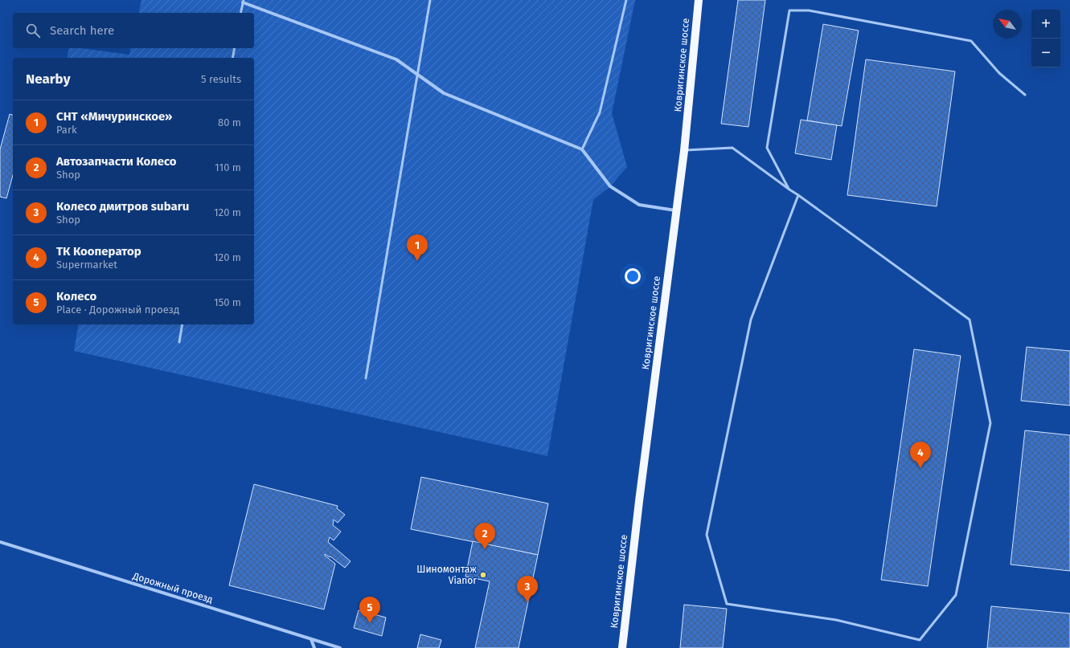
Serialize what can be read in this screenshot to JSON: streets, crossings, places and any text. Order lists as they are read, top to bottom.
{
  "streets": {
    "main road": ["Ковригинское шоссе"],
    "street": ["Дорожный проезд"]
  },
  "places": ["Шиномонтаж Vianor"],
  "north": "top left",
  "page": {
    "map_buttons": ["+", "−"],
    "search": "Search here",
    "heading": ["Nearby", "5 results"],
    "list": [
      {
        "mark": "1",
        "name": "СНТ «Мичуринское»",
        "note": "Park",
        "value": "80 m"
      },
      {
        "mark": "2",
        "name": "Автозапчасти Колесо",
        "note": "Shop",
        "value": "110 m"
      },
      {
        "mark": "3",
        "name": "Колесо дмитров subaru",
        "note": "Shop",
        "value": "120 m"
      },
      {
        "mark": "4",
        "name": "ТК Кооператор",
        "note": "Supermarket",
        "value": "120 m"
      },
      {
        "mark": "5",
        "name": "Колесо",
        "note": "Place · Дорожный проезд",
        "value": "150 m"
      }
    ],
    "pins": [
      "1",
      "4",
      "2",
      "3",
      "5"
    ]
  }
}
